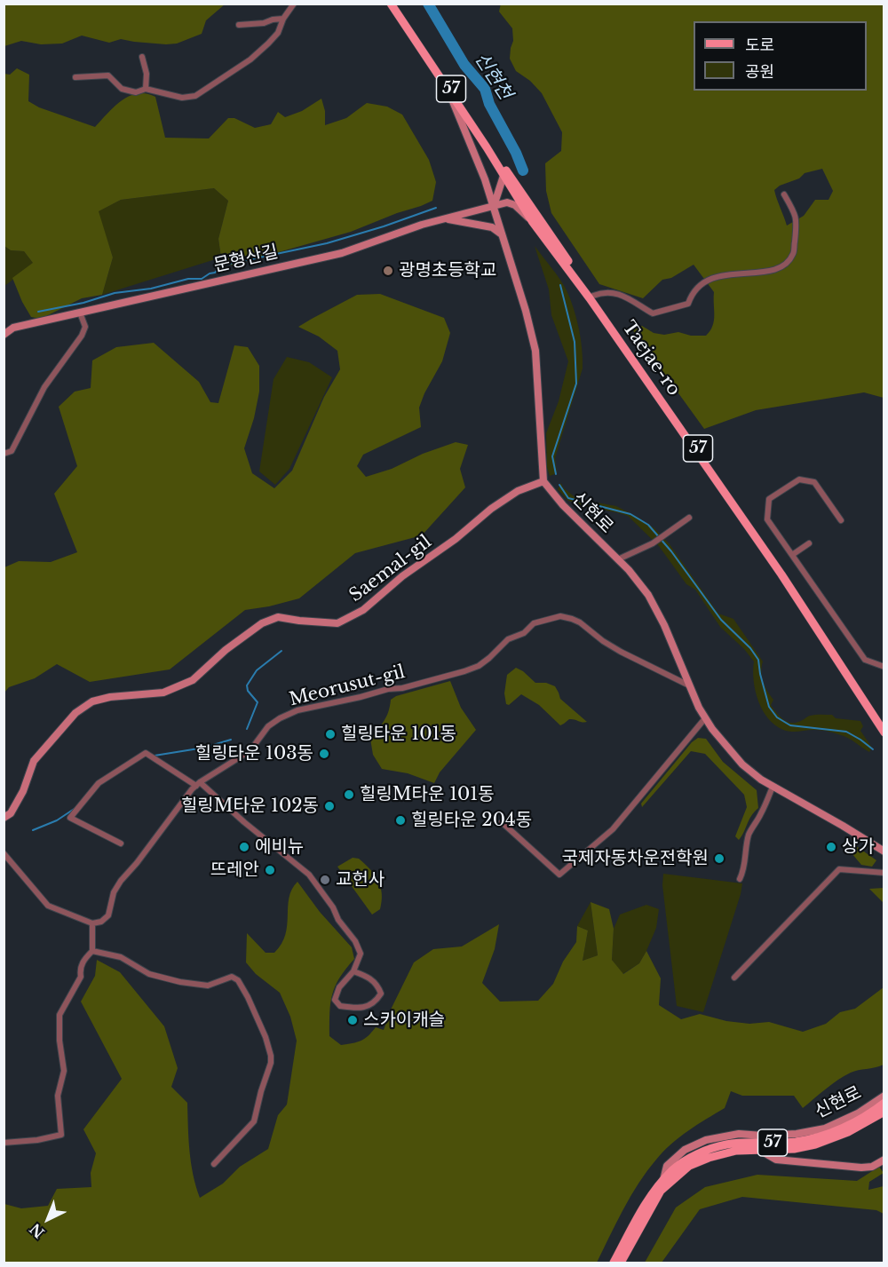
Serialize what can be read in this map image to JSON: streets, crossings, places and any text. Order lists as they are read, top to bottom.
{
  "streets": {
    "main road": [
      "57",
      "문형산길",
      "Taejae-ro",
      "신현로",
      "Saemal-gil"
    ],
    "street": ["Meorusut-gil"]
  },
  "crossings": [
    ["문형산길", "Taejae-ro"],
    ["신현로", "Saemal-gil"],
    ["신현로", "Meorusut-gil"]
  ],
  "water": ["신현천"],
  "places": [
    "광명초등학교",
    "힐링타운 101동",
    "힐링타운 103동",
    "힐링M타운 101동",
    "힐링M타운 102동",
    "힐링타운 204동",
    "에비뉴",
    "상가",
    "국제자동차운전학원",
    "뜨레안",
    "교헌사",
    "스카이캐슬"
  ],
  "legend": ["도로", "공원"],
  "north": "bottom left"
}
